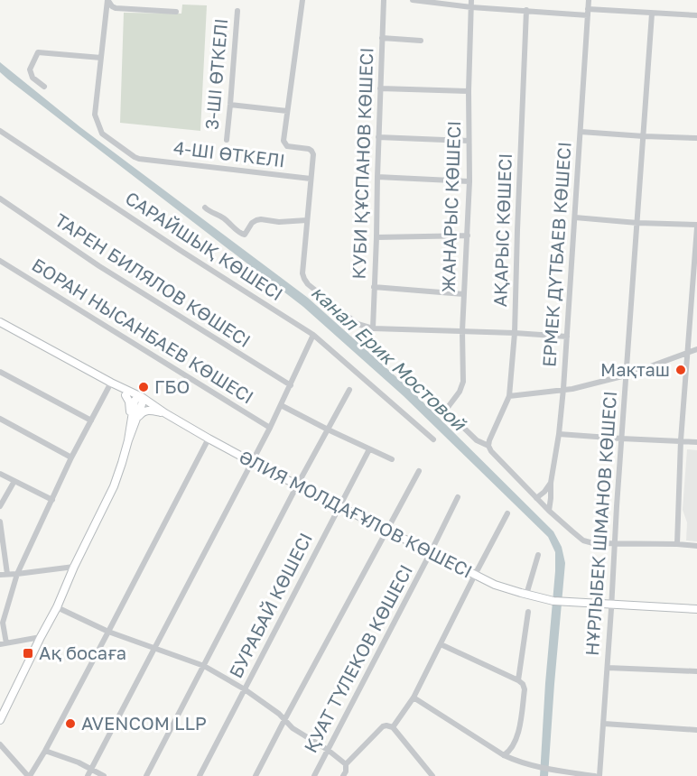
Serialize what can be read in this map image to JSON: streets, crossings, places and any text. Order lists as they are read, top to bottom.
{
  "streets": {
    "main road": ["ӘЛИЯ МОЛДАҒҰЛОВ КӨШЕСІ"],
    "street": [
      "3-ШI ӨТКЕЛI",
      "4-ШI ӨТКЕЛI",
      "КУБИ ҚҰСПАНОВ КӨШЕСI",
      "ЖАНАРЫС КӨШЕСІ",
      "АҚАРЫС КӨШЕСI",
      "САРАЙШЫҚ КӨШЕСІ",
      "ЕРМЕК ДҮТБАЕВ КӨШЕСI",
      "ТАРЕН БИЛЯЛОВ КӨШЕСІ",
      "БОРАН НЫСАНБАЕВ КӨШЕСІ",
      "НҰРЛЫБЕК ШМАНОВ КӨШЕСІ",
      "БУРАБАЙ КӨШЕСI",
      "ҚУАТ ТҮЛЕКОВ КӨШЕСІ"
    ]
  },
  "crossings": [
    ["ӘЛИЯ МОЛДАҒҰЛОВ КӨШЕСІ", "НҰРЛЫБЕК ШМАНОВ КӨШЕСІ"],
    ["ӘЛИЯ МОЛДАҒҰЛОВ КӨШЕСІ", "БУРАБАЙ КӨШЕСI"],
    ["ӘЛИЯ МОЛДАҒҰЛОВ КӨШЕСІ", "ҚУАТ ТҮЛЕКОВ КӨШЕСІ"]
  ],
  "water": ["канал Ерик Мостовой"],
  "places": {
    "other": ["Мақташ", "ГБО", "AVENCOM LLP"],
    "transit": ["Ақ босаға"]
  }
}
